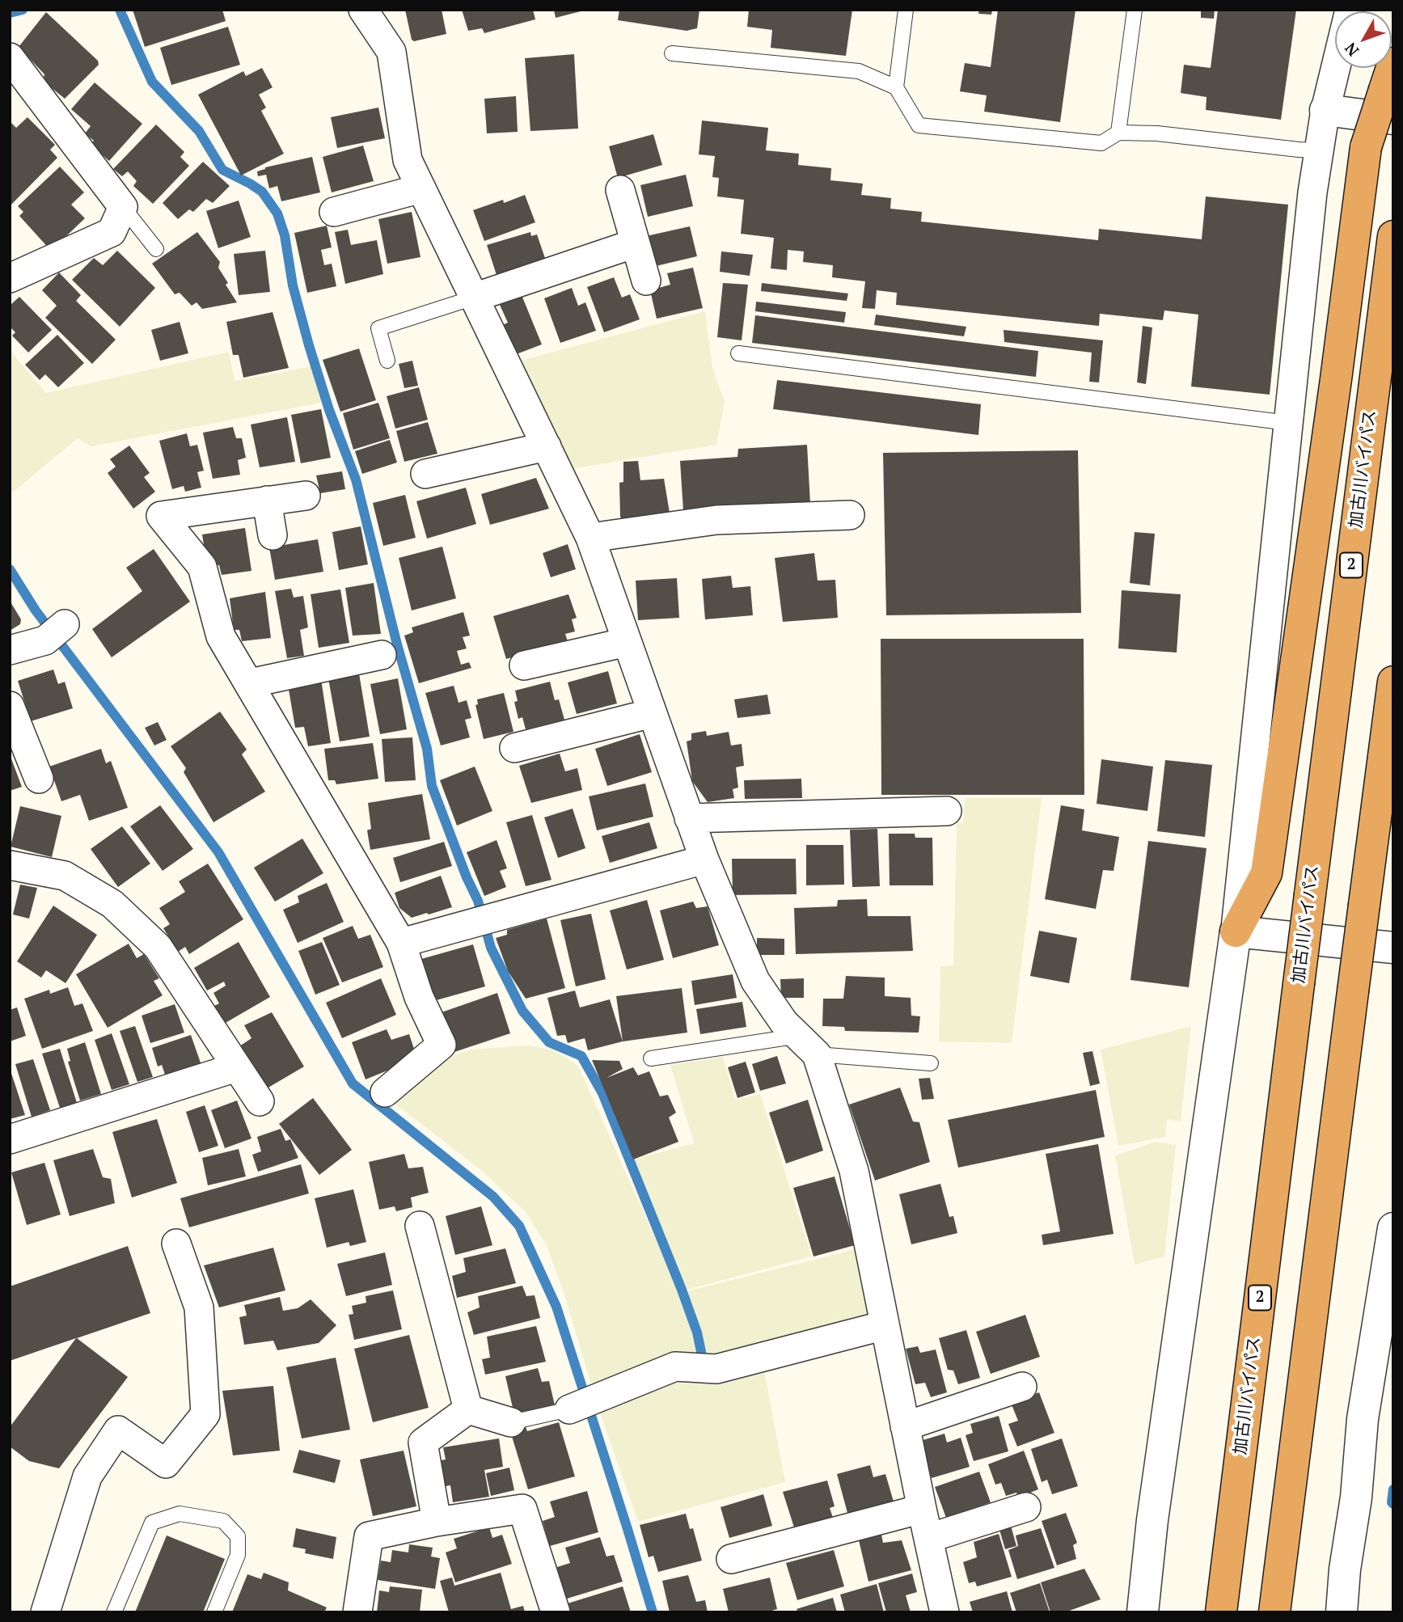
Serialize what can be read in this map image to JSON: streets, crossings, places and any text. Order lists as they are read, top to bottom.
{
  "streets": {
    "highway": ["加古川バイパス", "2"]
  },
  "north": "bottom left"
}
